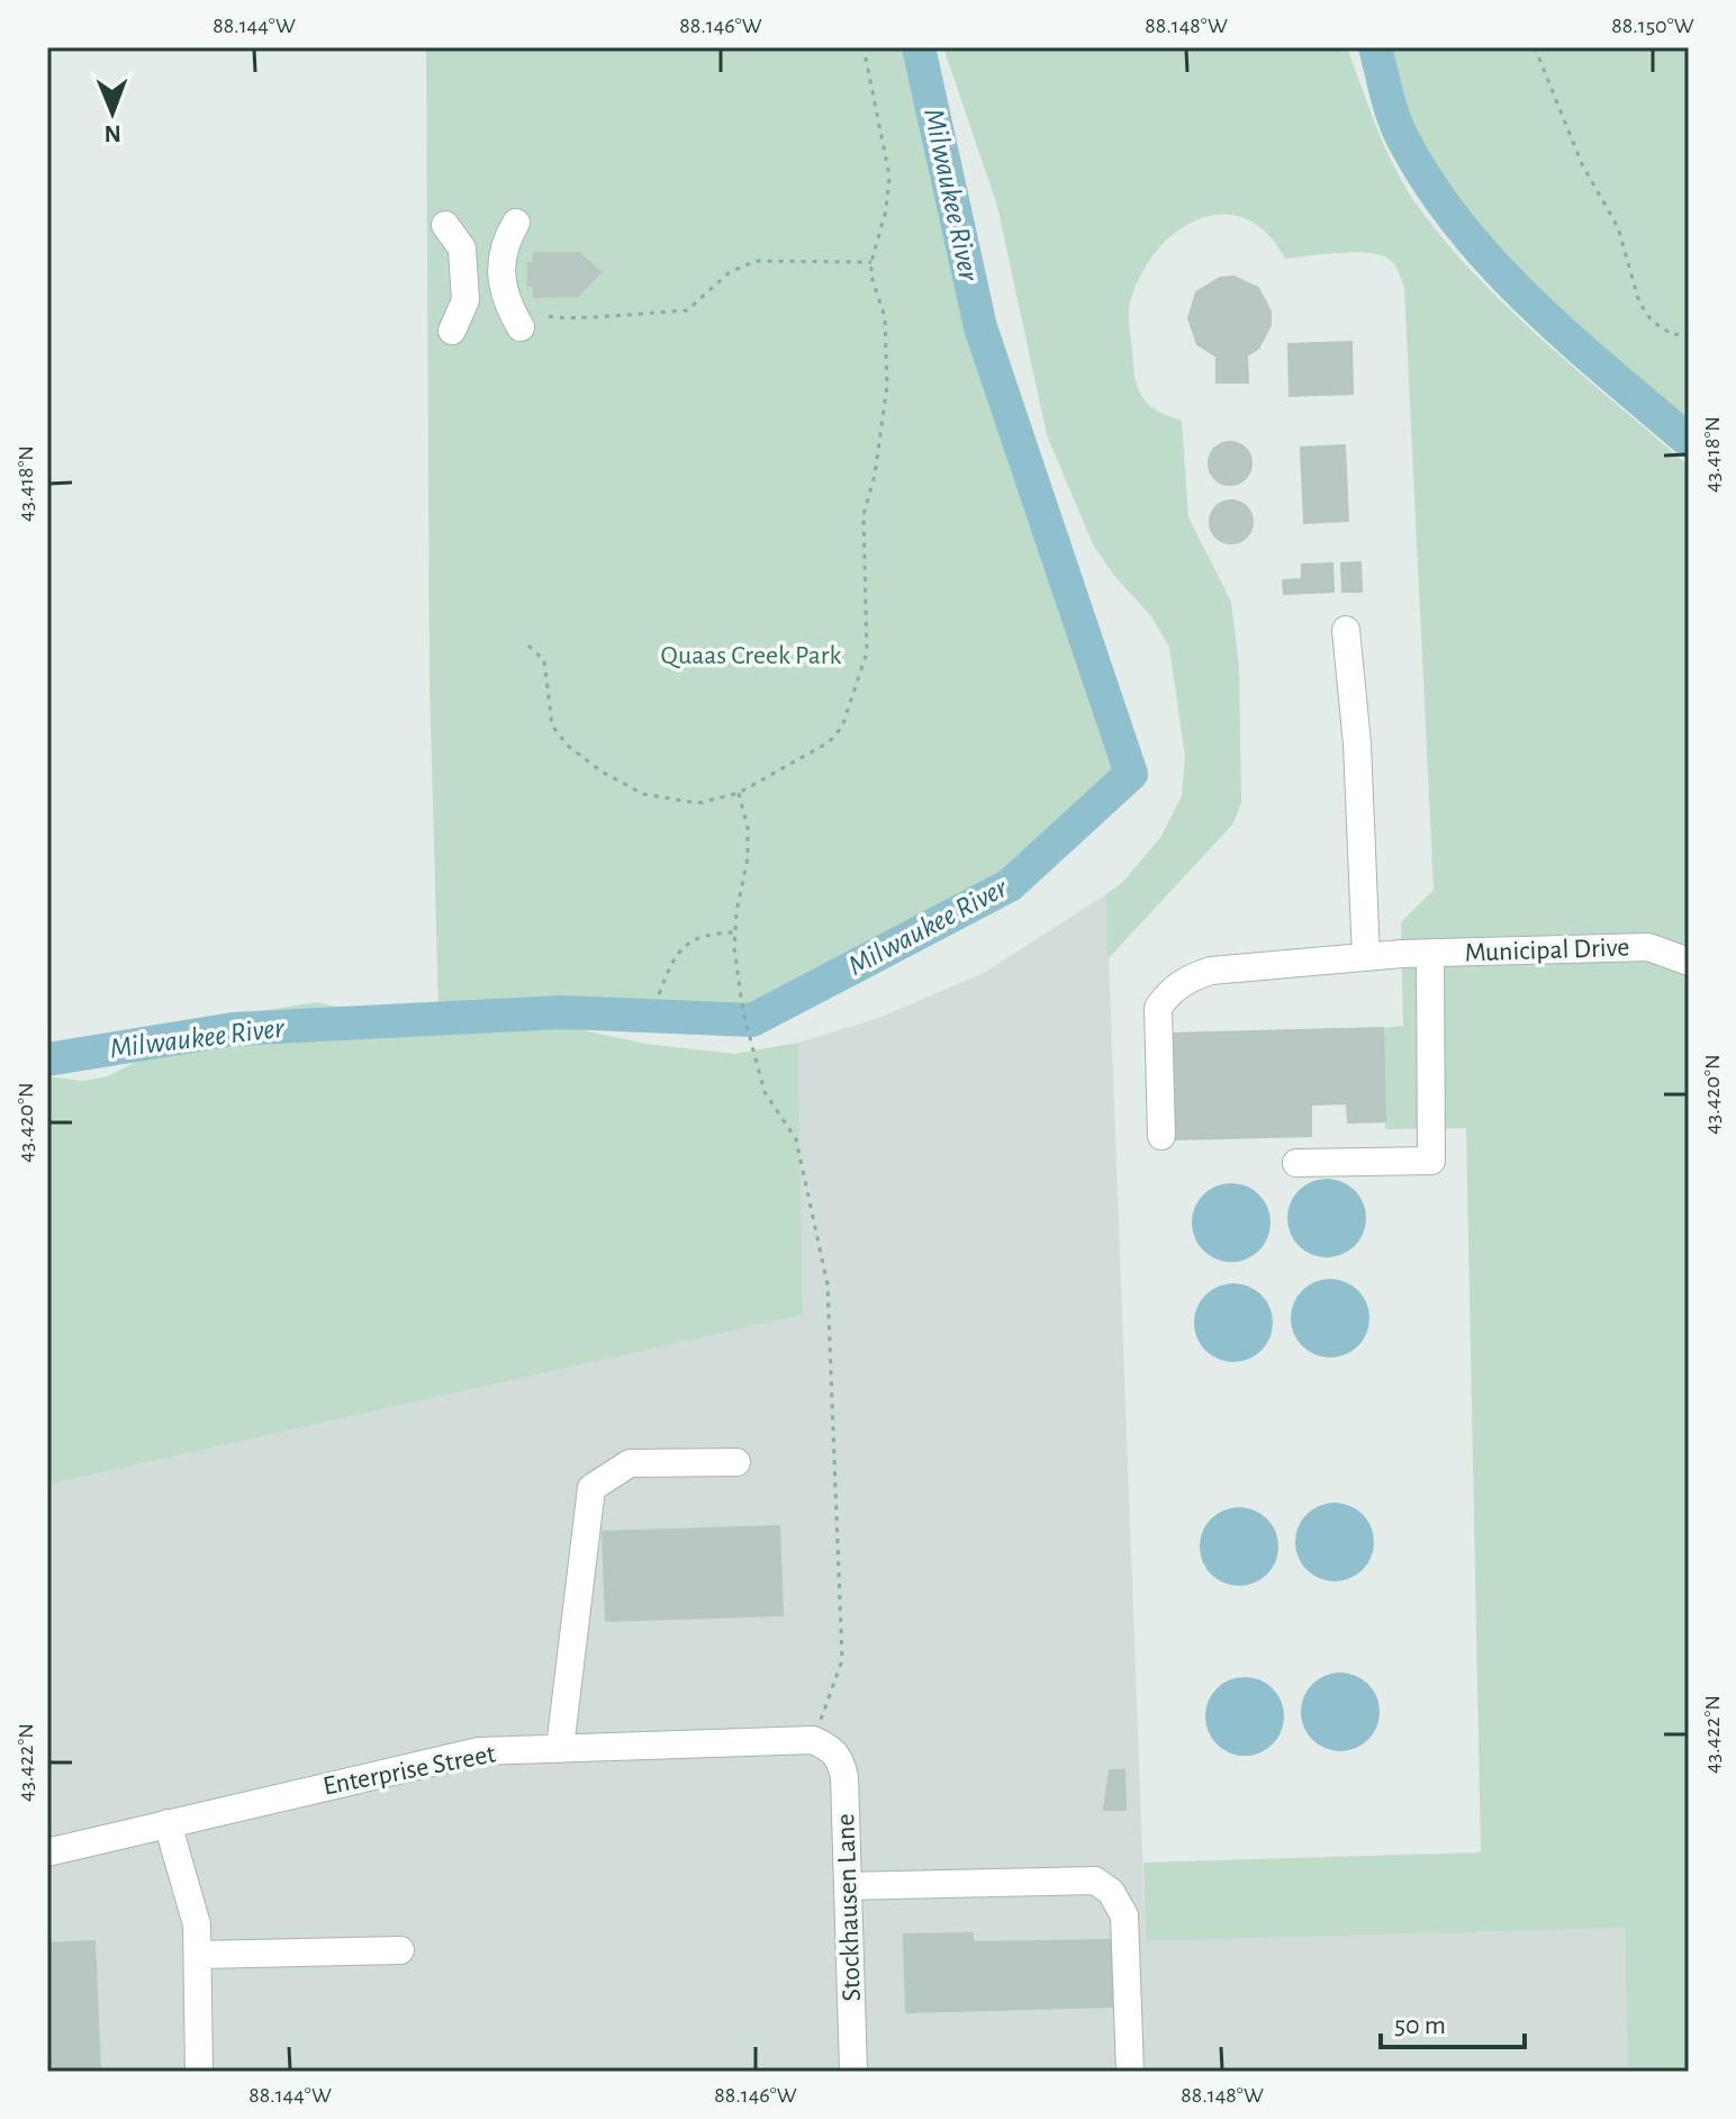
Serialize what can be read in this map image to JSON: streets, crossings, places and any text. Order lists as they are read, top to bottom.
{
  "streets": {
    "street": ["Municipal Drive", "Enterprise Street", "Stockhausen Lane"]
  },
  "crossings": [
    ["Enterprise Street", "Stockhausen Lane"]
  ],
  "water": ["Milwaukee River"],
  "parks": ["Quaas Creek Park"],
  "scale_bar": "50 m",
  "north": "bottom",
  "coordinates": [
    "88.144°W",
    "88.146°W",
    "88.148°W",
    "88.150°W",
    "43.418°N",
    "43.420°N",
    "43.422°N"
  ]
}
